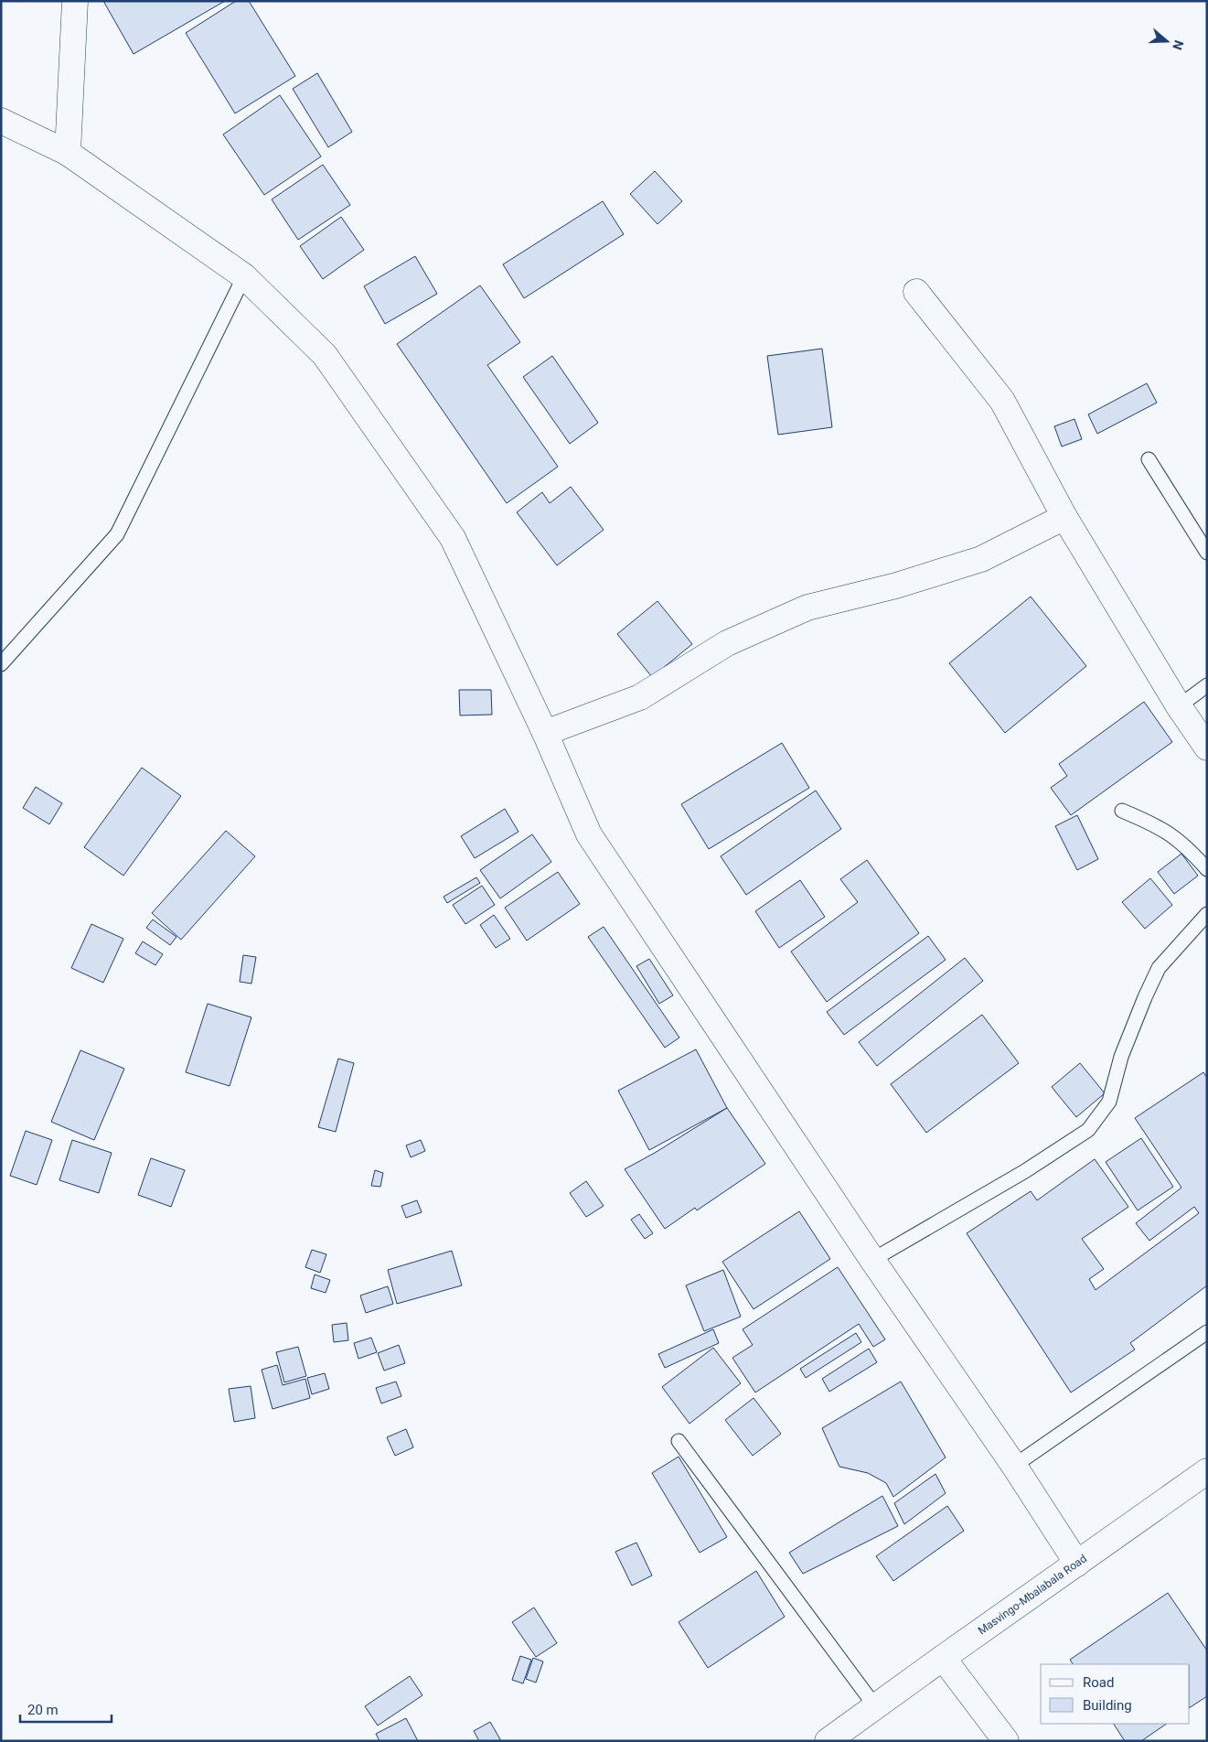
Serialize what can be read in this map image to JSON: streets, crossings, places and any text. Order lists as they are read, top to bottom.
{
  "streets": {
    "main road": ["Masvingo-Mbalabala Road"]
  },
  "legend": ["Road", "Building"],
  "scale_bar": "20 m",
  "north": "right"
}
